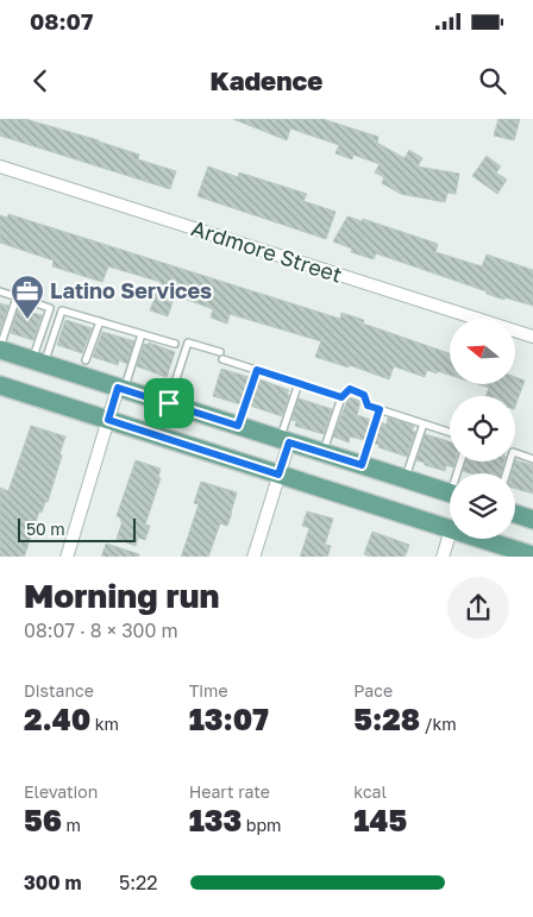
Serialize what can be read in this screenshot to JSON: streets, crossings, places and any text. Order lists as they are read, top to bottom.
{
  "streets": {
    "street": ["Ardmore Street"]
  },
  "places": {
    "office": ["Latino Services"]
  },
  "scale_bar": "50 m",
  "north": "left",
  "page": {
    "status": "08:07",
    "header": "Kadence",
    "scale": "50 m",
    "heading": ["Morning run", "08:07 · 8 × 300 m"],
    "stats": [
      ["Distance", "2.40 km"],
      ["Time", "13:07"],
      ["Pace", "5:28 /km"],
      ["Elevation", "56 m"],
      ["Heart rate", "133 bpm"],
      ["kcal", "145"]
    ],
    "list": [
      {
        "name": "300 m",
        "note": "5:22"
      }
    ]
  }
}
